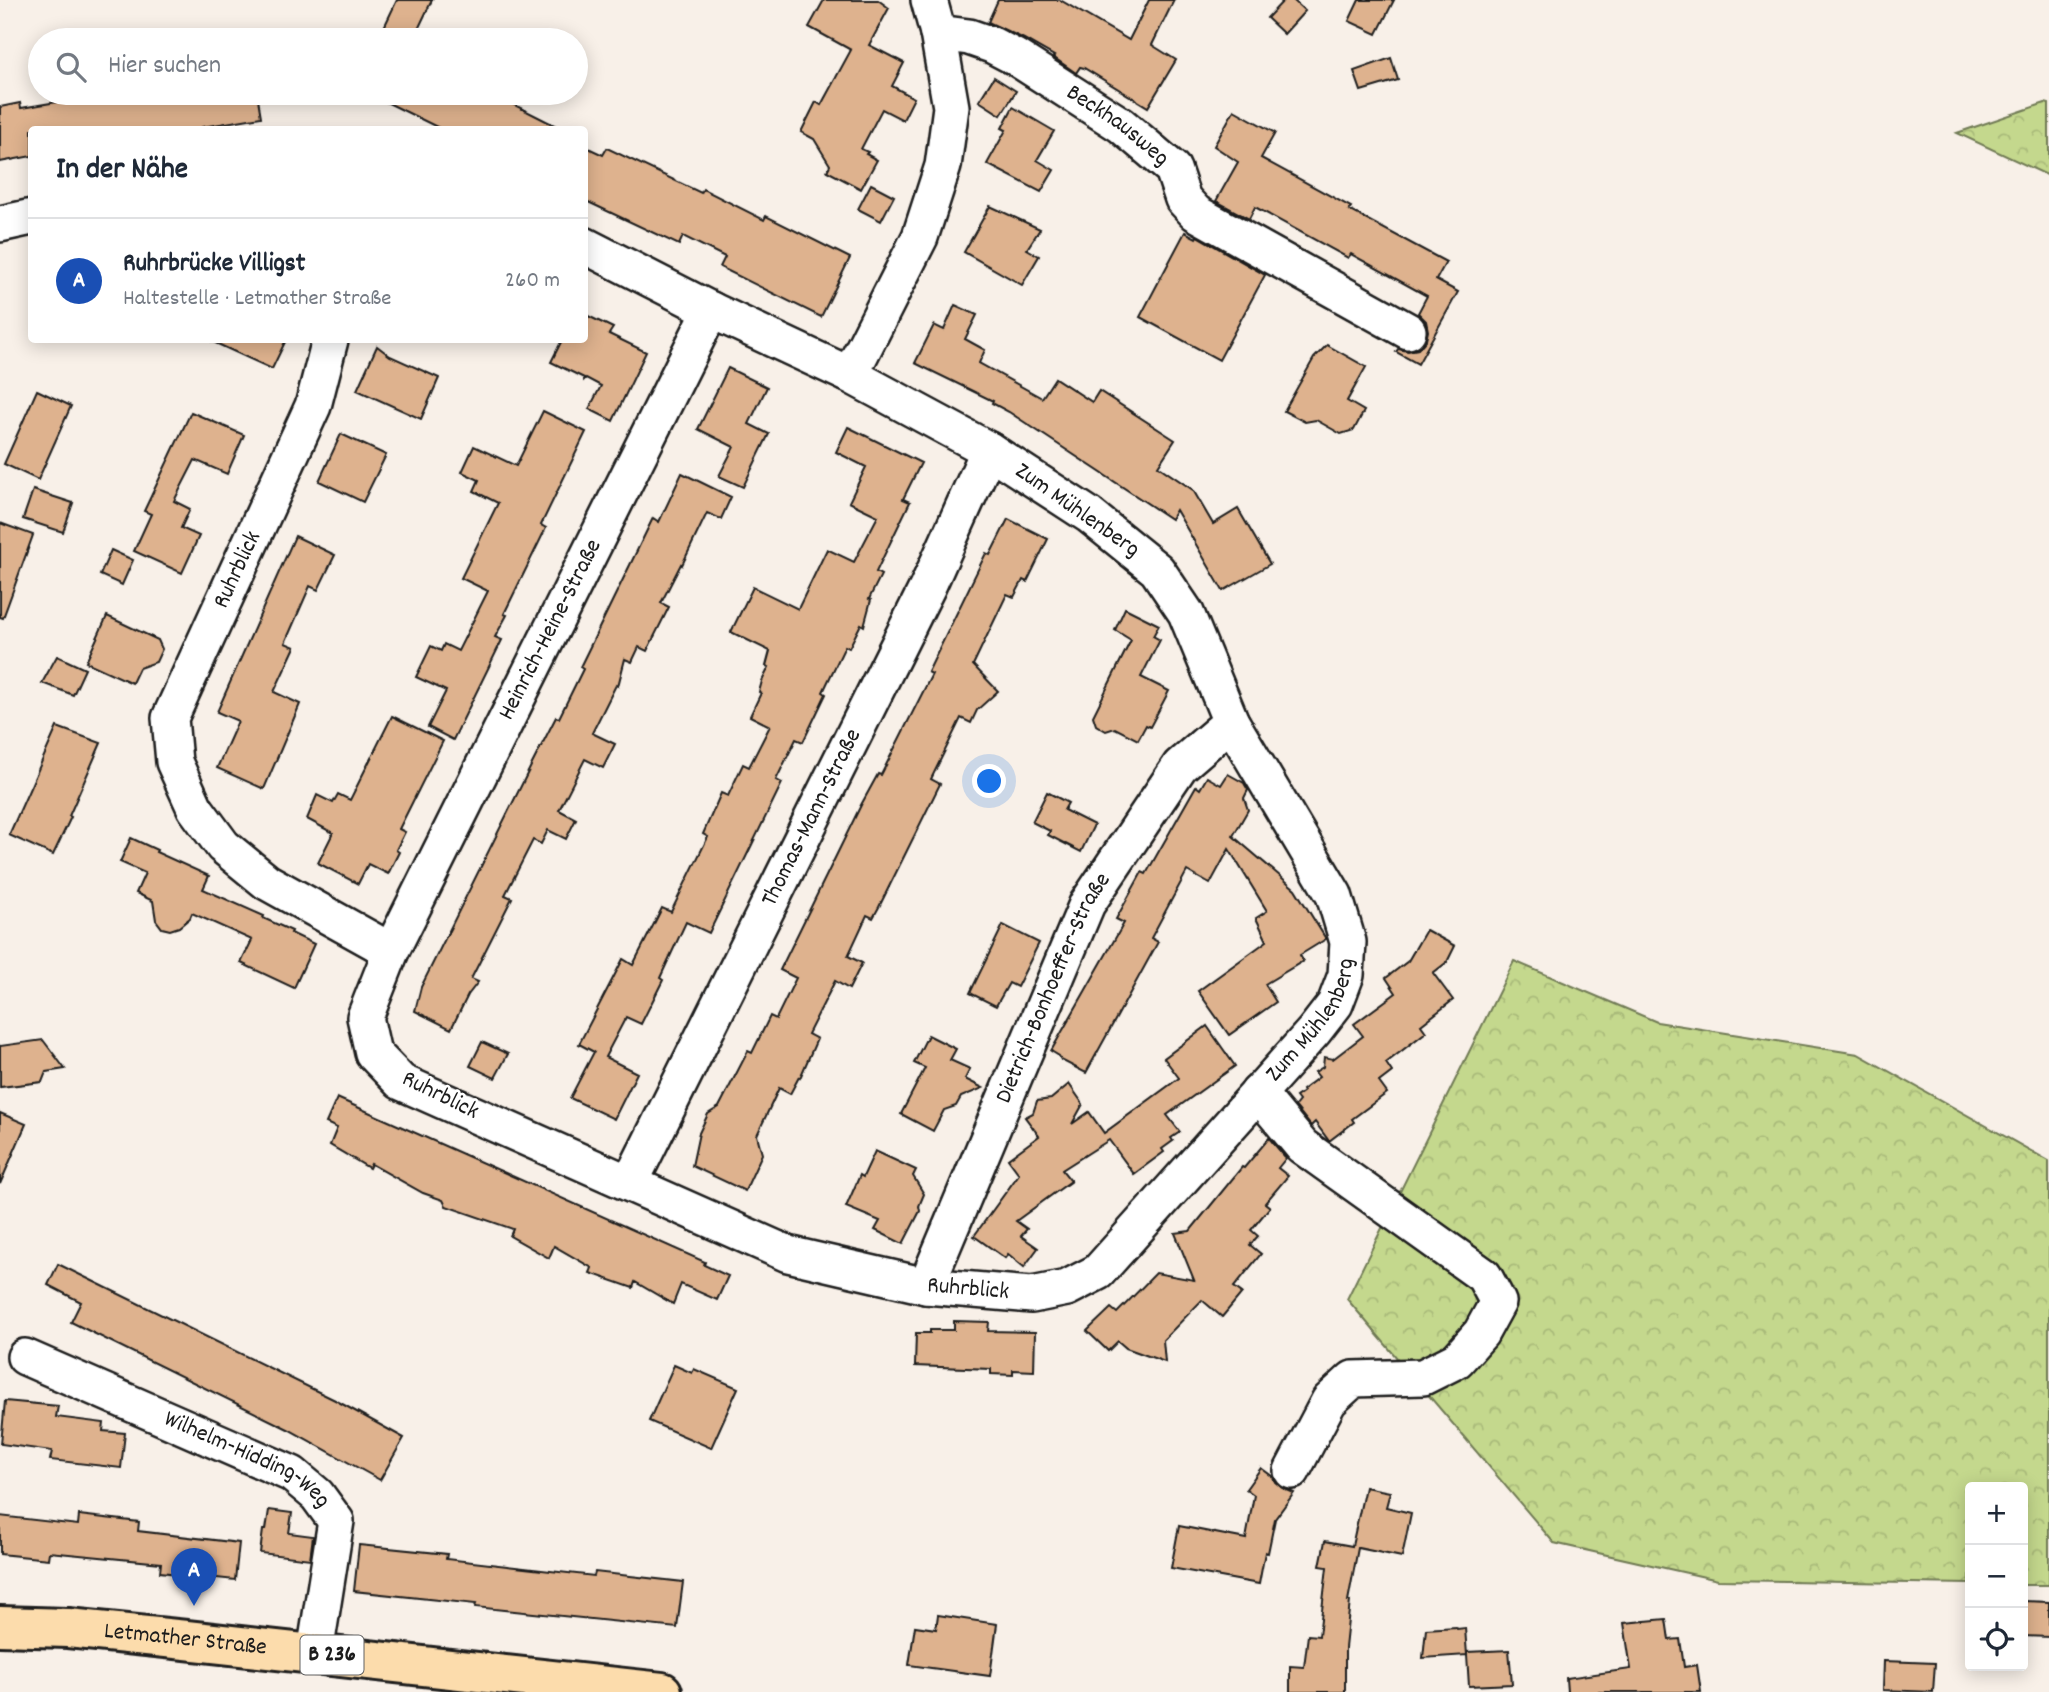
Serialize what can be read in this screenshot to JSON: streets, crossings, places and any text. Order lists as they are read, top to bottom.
{
  "streets": {
    "main road": ["Letmather Straße", "B 236"],
    "street": [
      "Beckhausweg",
      "Zum Mühlenberg",
      "Ruhrblick",
      "Heinrich-Heine-Straße",
      "Thomas-Mann-Straße",
      "Dietrich-Bonhoeffer-Straße",
      "Wilhelm-Hidding-Weg"
    ]
  },
  "crossings": [
    ["Zum Mühlenberg", "Ruhrblick"],
    ["Zum Mühlenberg", "Heinrich-Heine-Straße"],
    ["Zum Mühlenberg", "Thomas-Mann-Straße"],
    ["Zum Mühlenberg", "Dietrich-Bonhoeffer-Straße"],
    ["Ruhrblick", "Heinrich-Heine-Straße"],
    ["Ruhrblick", "Thomas-Mann-Straße"],
    ["Ruhrblick", "Dietrich-Bonhoeffer-Straße"],
    ["Wilhelm-Hidding-Weg", "Letmather Straße"]
  ],
  "page": {
    "search": "Hier suchen",
    "heading": "In der Nähe",
    "list": [
      {
        "mark": "A",
        "name": "Ruhrbrücke Villigst",
        "note": "Haltestelle · Letmather Straße",
        "value": "260 m"
      }
    ],
    "map_buttons": ["+", "−"],
    "pins": "A"
  }
}
